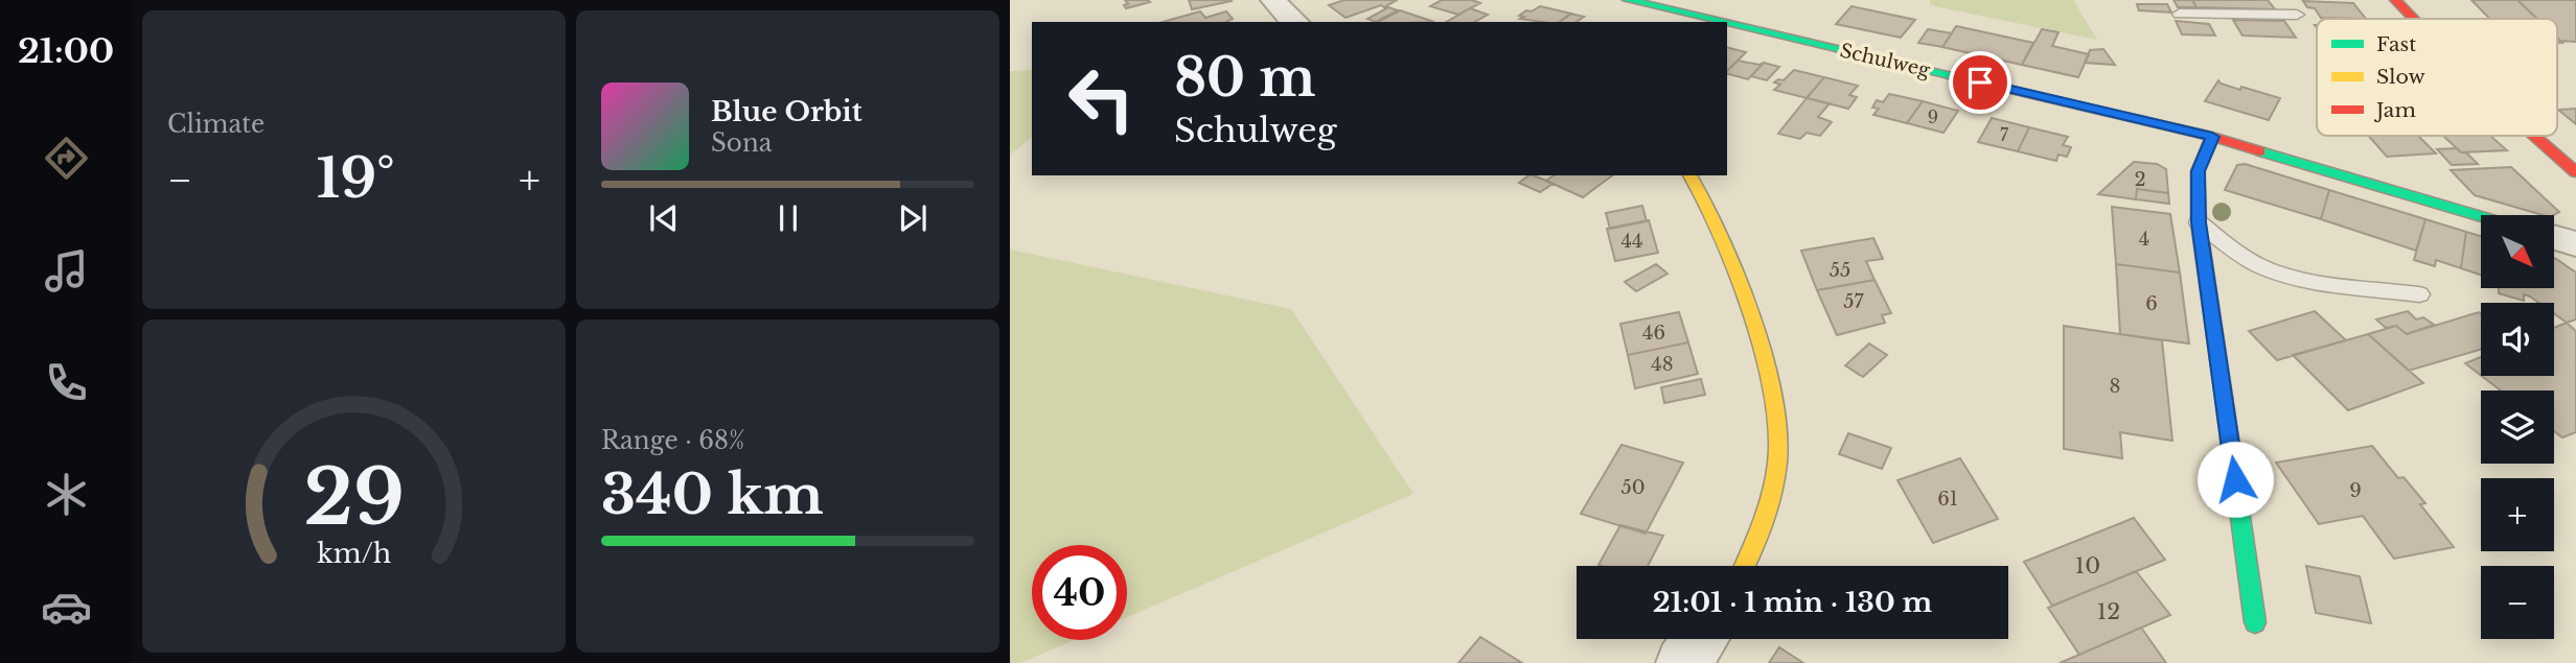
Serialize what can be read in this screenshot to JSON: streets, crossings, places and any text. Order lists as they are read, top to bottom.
{
  "streets": {
    "street": ["Schulweg"]
  },
  "house_numbers": [
    "9",
    "7",
    "2",
    "4",
    "44",
    "55",
    "57",
    "6",
    "46",
    "48",
    "8",
    "50",
    "9",
    "61",
    "10",
    "12"
  ],
  "legend": ["Fast", "Slow", "Jam"],
  "north": "bottom right",
  "page": {
    "tabs": "21:00",
    "tile": [
      "Climate",
      ["Range · 68%", "340 km"]
    ],
    "turn": ["80 m", "Schulweg"],
    "song": ["Blue Orbit", "Sona"],
    "heat": ["−", "19°", "+"],
    "map_buttons": ["+", "−"],
    "limit": "40",
    "trip": "21:01 · 1 min · 130 m",
    "gauge": ["29", "km/h"]
  }
}
